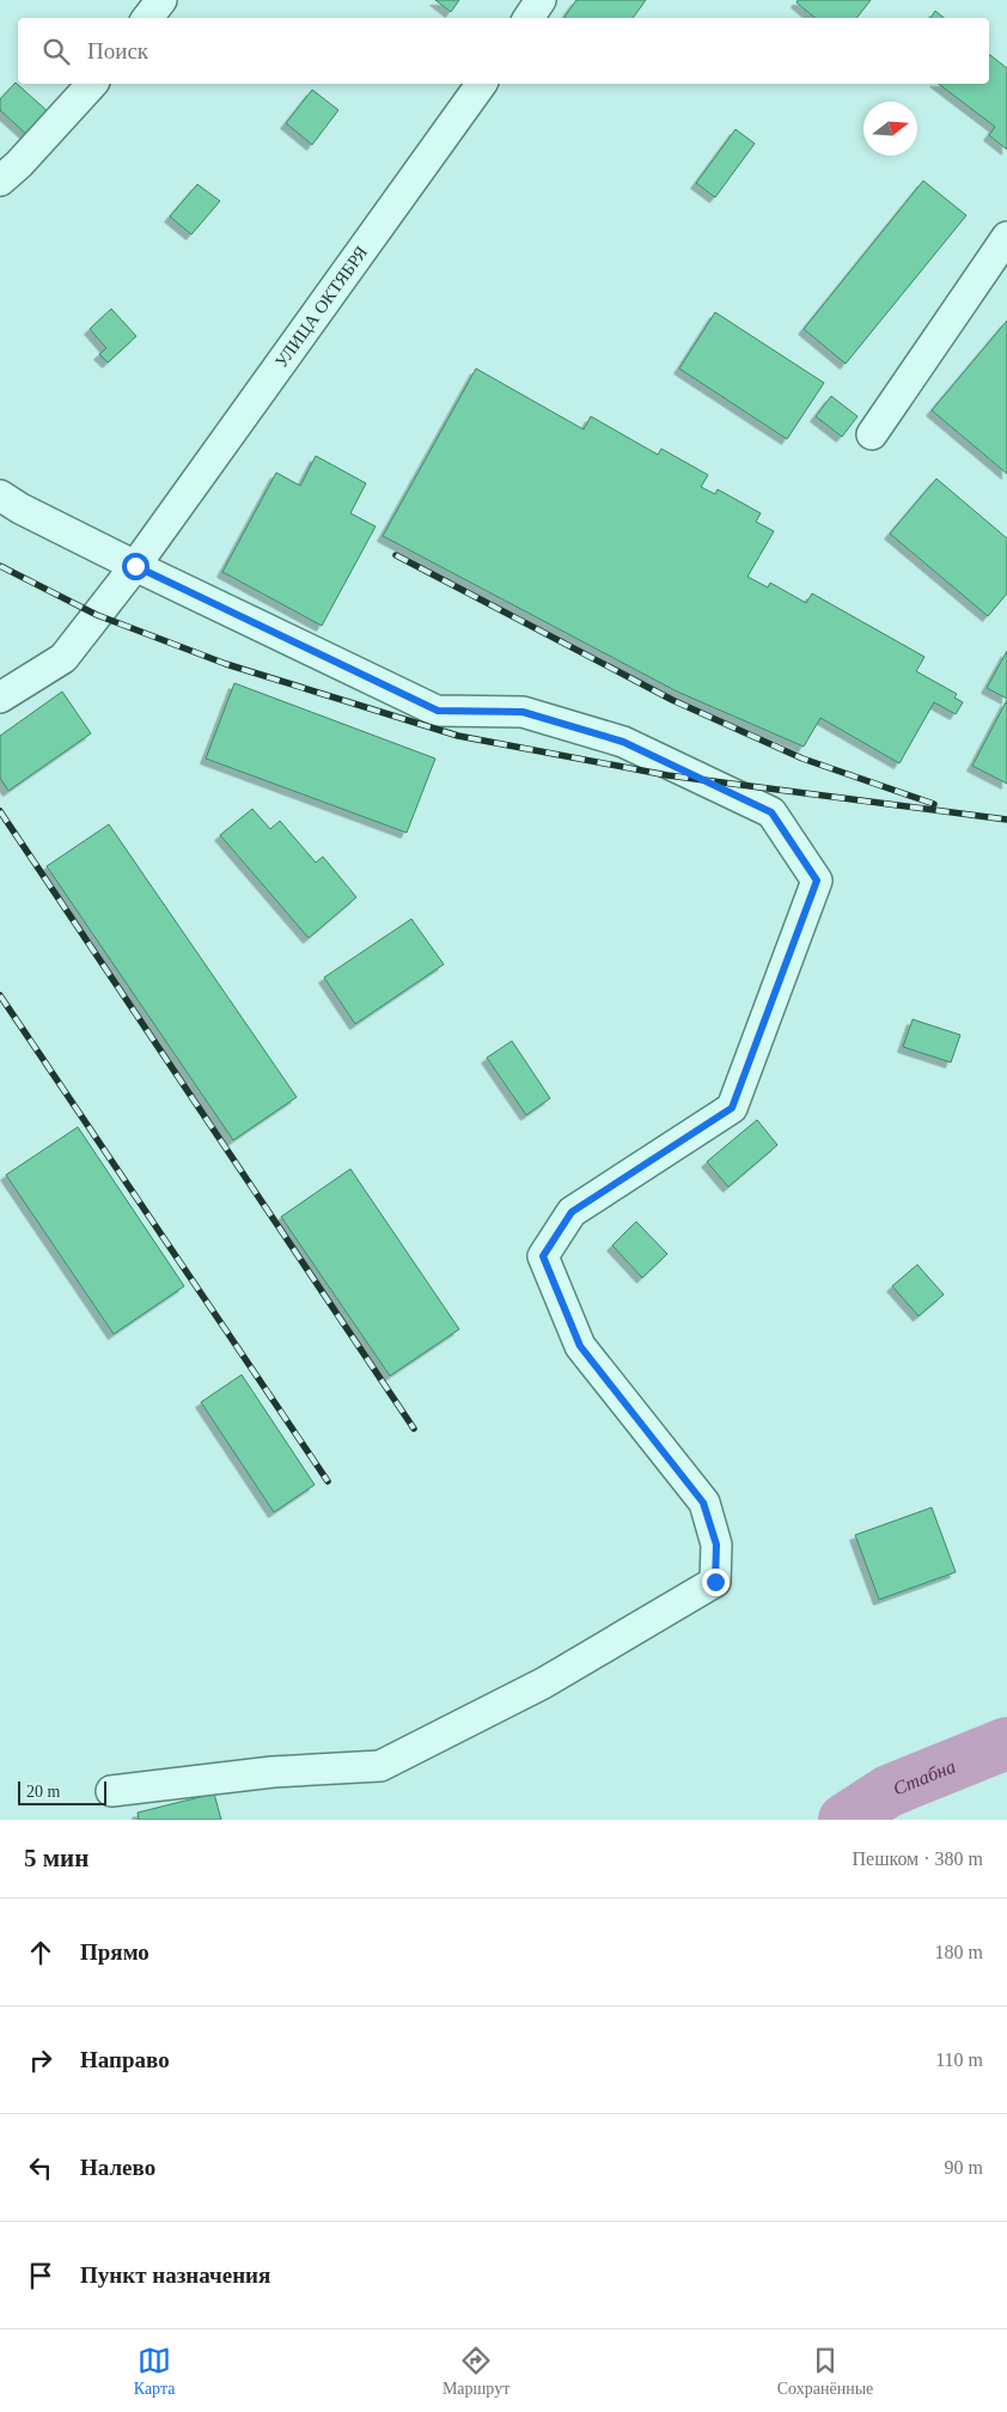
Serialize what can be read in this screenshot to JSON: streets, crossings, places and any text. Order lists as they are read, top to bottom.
{
  "streets": {
    "street": ["УЛИЦА ОКТЯБРЯ"]
  },
  "water": ["Стабна"],
  "scale_bar": "20 m",
  "north": "right",
  "page": {
    "search": "Поиск",
    "scale": "20 m",
    "heading": ["5 мин", "Пешком · 380 m"],
    "list": [
      ["Прямо", "180 m"],
      ["Направо", "110 m"],
      ["Налево", "90 m"],
      "Пункт назначения"
    ],
    "nav": ["Карта", "Маршрут", "Сохранённые"]
  }
}
